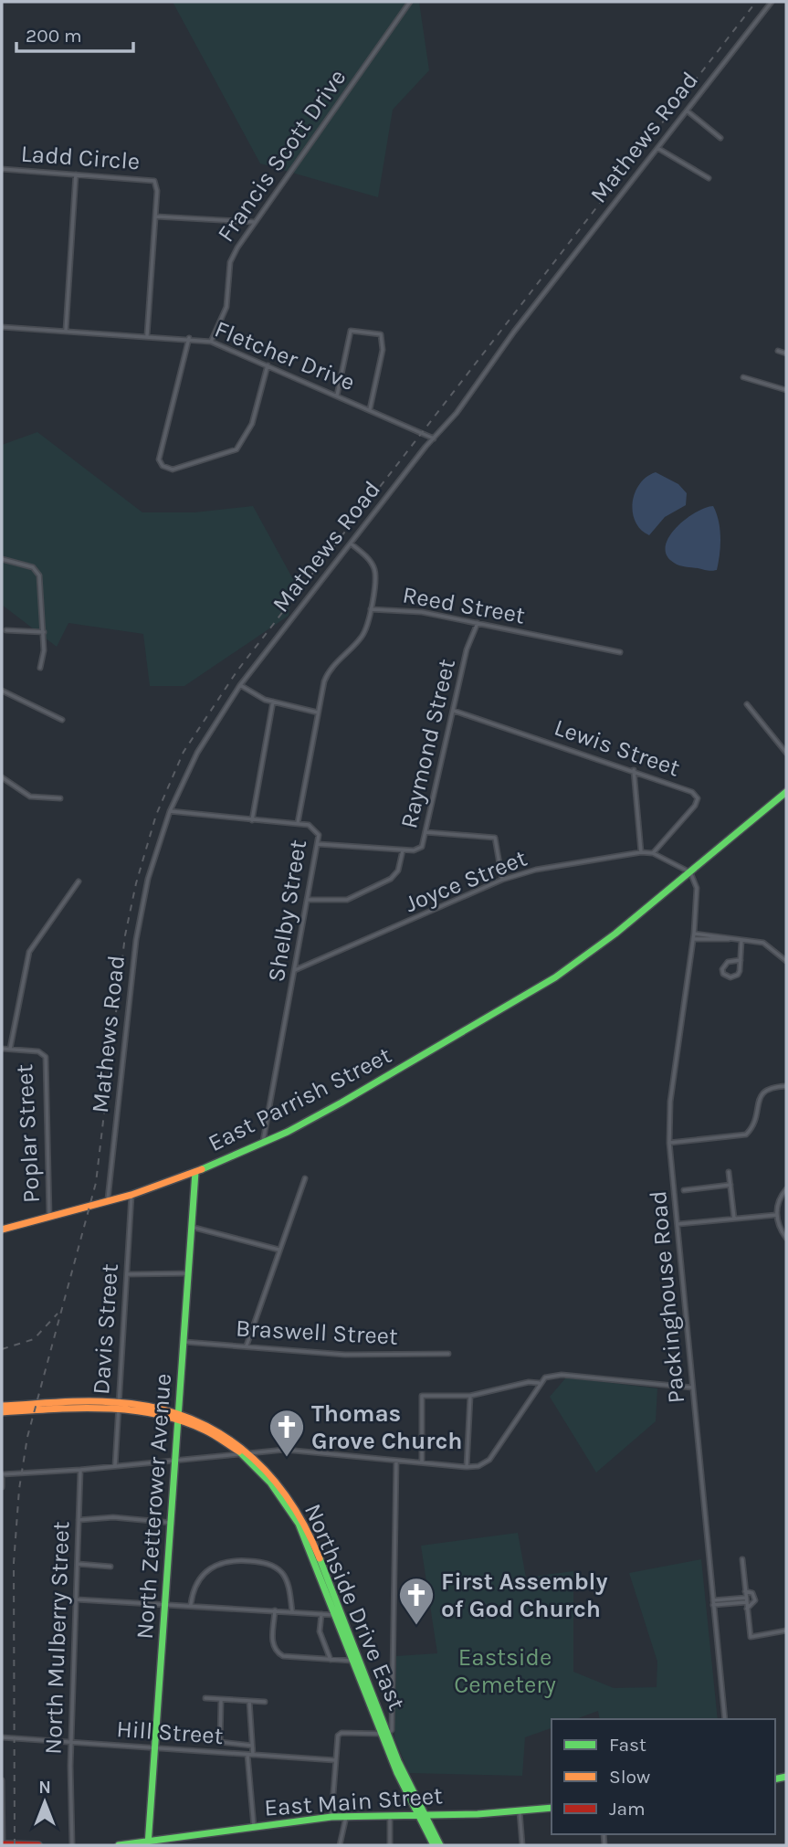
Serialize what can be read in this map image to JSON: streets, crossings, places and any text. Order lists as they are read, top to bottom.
{
  "streets": {
    "main road": [
      "East Parrish Street",
      "North Zetterower Avenue",
      "Northside Drive East",
      "East Main Street"
    ],
    "street": [
      "Mathews Road",
      "Francis Scott Drive",
      "Ladd Circle",
      "Fletcher Drive",
      "Reed Street",
      "Raymond Street",
      "Lewis Street",
      "Joyce Street",
      "Shelby Street",
      "Poplar Street",
      "Packinghouse Road",
      "Davis Street",
      "Braswell Street",
      "North Mulberry Street",
      "Hill Street"
    ]
  },
  "crossings": [
    ["Mathews Road", "Fletcher Drive"],
    ["Mathews Road", "Shelby Street"],
    ["Mathews Road", "East Parrish Street"],
    ["Francis Scott Drive", "Fletcher Drive"],
    ["Ladd Circle", "Fletcher Drive"],
    ["Reed Street", "Raymond Street"],
    ["Raymond Street", "Lewis Street"],
    ["Raymond Street", "Shelby Street"],
    ["Lewis Street", "Joyce Street"],
    ["Joyce Street", "Shelby Street"],
    ["Joyce Street", "East Parrish Street"],
    ["Joyce Street", "Packinghouse Road"],
    ["Shelby Street", "East Parrish Street"],
    ["East Parrish Street", "Poplar Street"],
    ["East Parrish Street", "Packinghouse Road"],
    ["East Parrish Street", "Davis Street"],
    ["East Parrish Street", "North Zetterower Avenue"],
    ["Davis Street", "Northside Drive East"],
    ["Braswell Street", "North Zetterower Avenue"],
    ["North Zetterower Avenue", "Northside Drive East"],
    ["North Zetterower Avenue", "Hill Street"],
    ["North Zetterower Avenue", "East Main Street"],
    ["Northside Drive East", "East Main Street"],
    ["North Mulberry Street", "Hill Street"]
  ],
  "parks": ["Eastside Cemetery"],
  "places": {
    "church": ["Thomas Grove Church", "First Assembly of God Church"]
  },
  "legend": ["Fast", "Slow", "Jam"],
  "scale_bar": "200 m",
  "north": "top"
}
